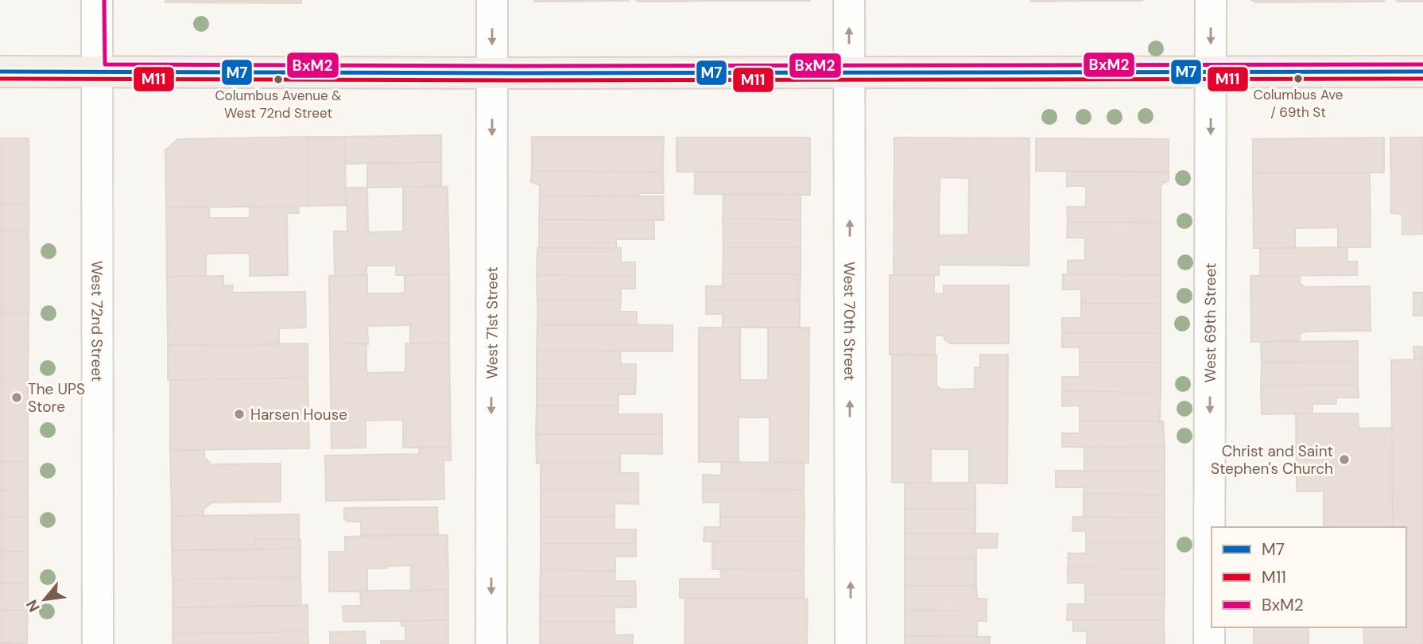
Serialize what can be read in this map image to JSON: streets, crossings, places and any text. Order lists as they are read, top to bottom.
{
  "streets": {
    "street": [
      "West 72nd Street",
      "West 71st Street",
      "West 70th Street",
      "West 69th Street"
    ]
  },
  "one_way": ["West 71st Street", "West 70th Street", "West 69th Street"],
  "places": [
    "Columbus Ave / 69th St",
    "Columbus Avenue & West 72nd Street",
    "The UPS Store",
    "Harsen House",
    "Christ and Saint Stephen's Church"
  ],
  "lines": ["transit line BxM2", "transit line M7", "transit line M11"],
  "legend": ["M7", "M11", "BxM2"],
  "north": "bottom left"
}
